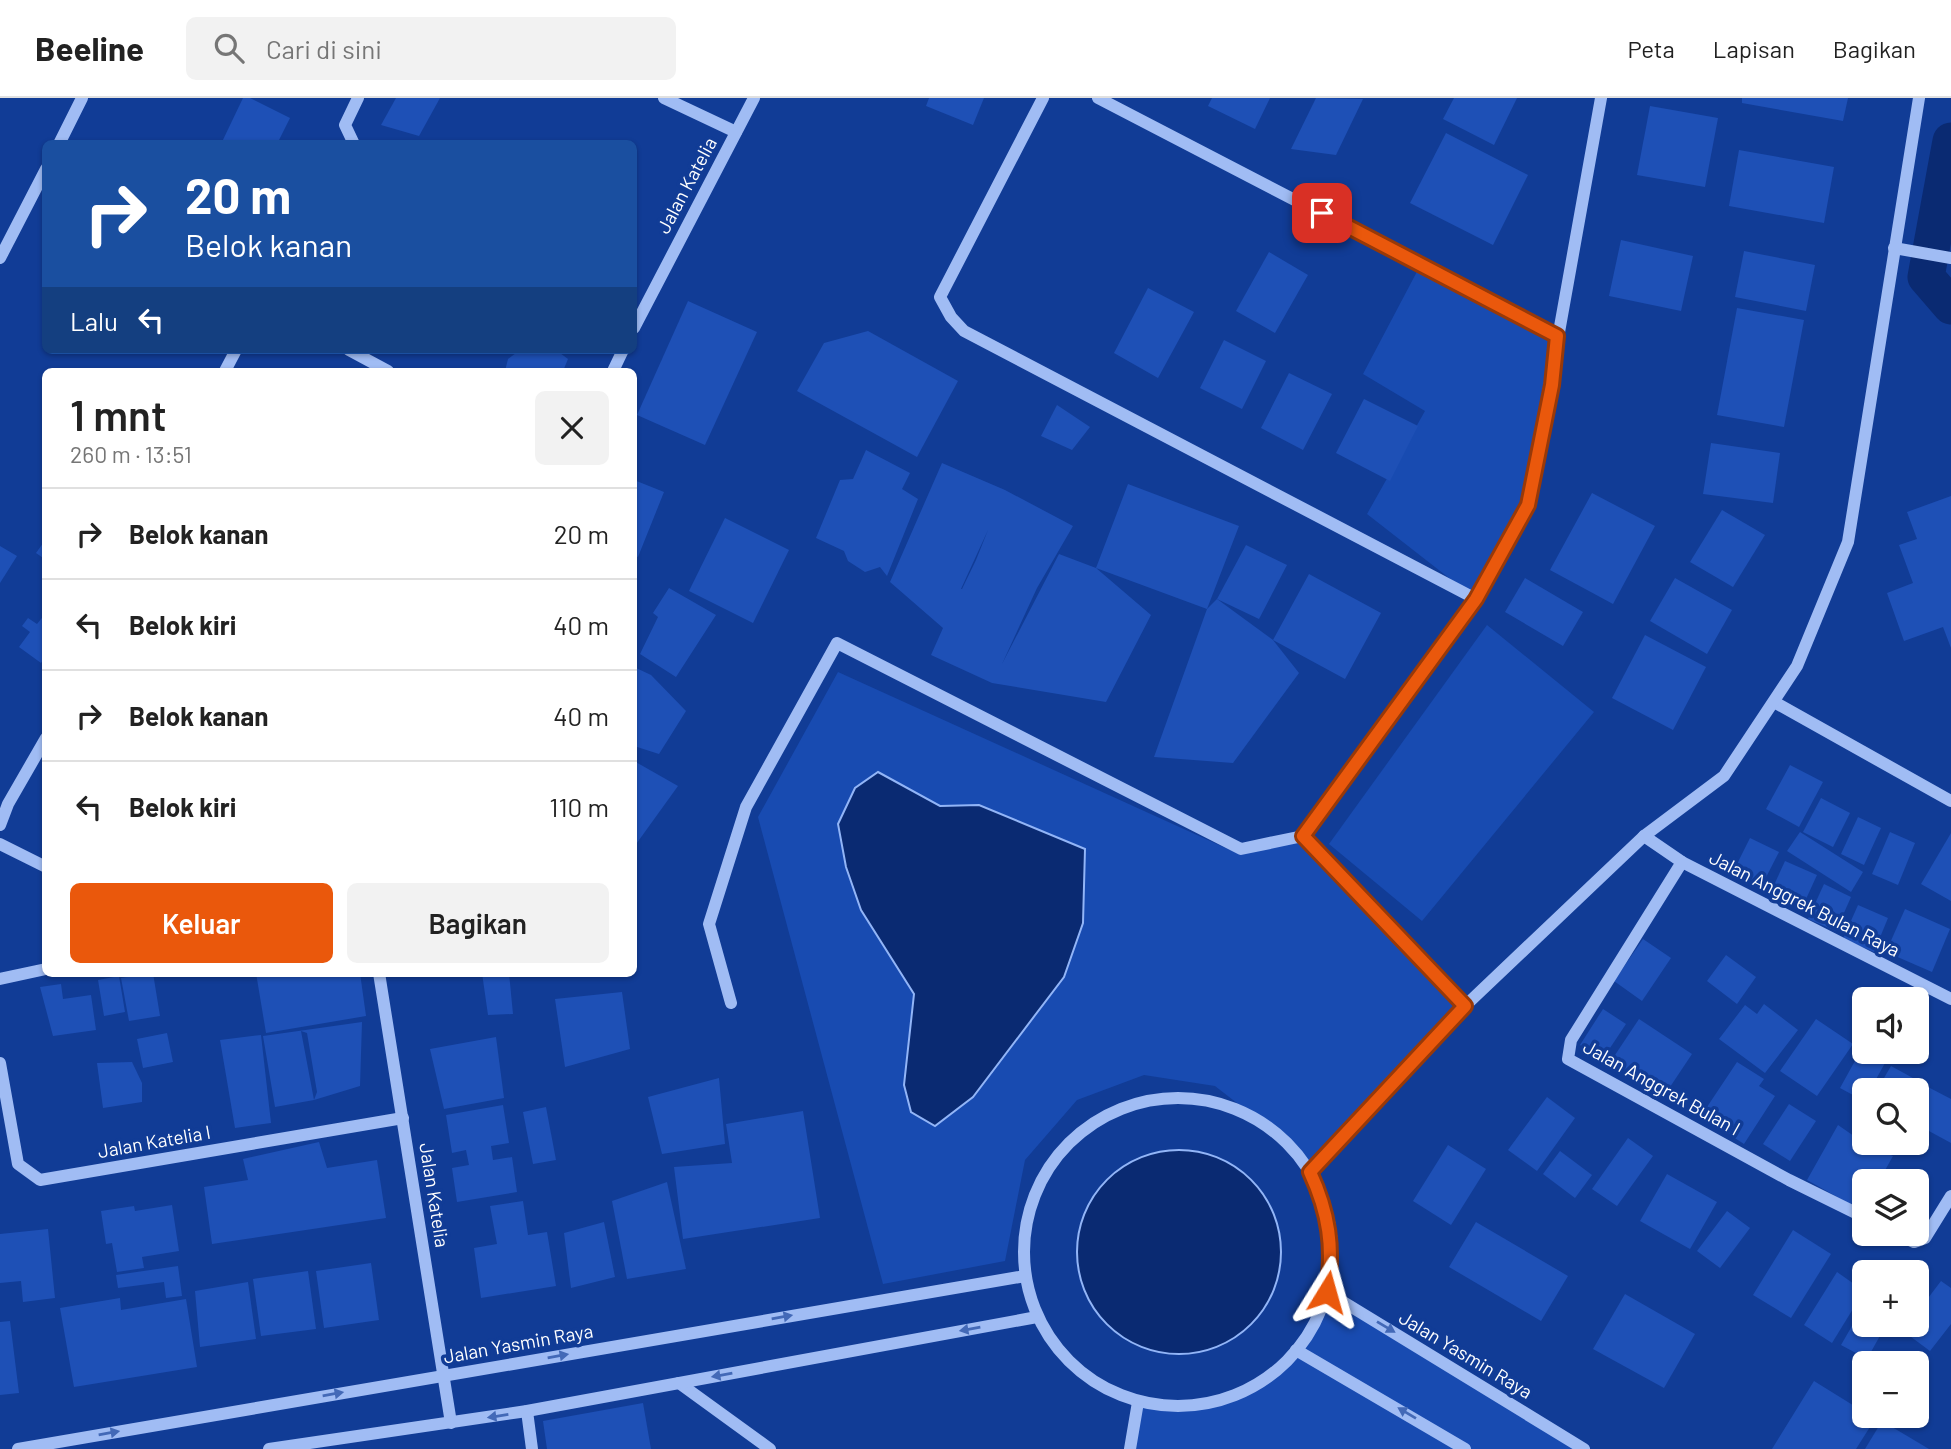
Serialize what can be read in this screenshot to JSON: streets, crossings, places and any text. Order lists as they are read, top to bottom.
{
  "streets": {
    "street": [
      "Jalan Katelia",
      "Jalan Anggrek Bulan Raya",
      "Jalan Anggrek Bulan I",
      "Jalan Katelia I",
      "Jalan Yasmin Raya"
    ]
  },
  "crossings": [
    ["Jalan Katelia", "Jalan Katelia I"],
    ["Jalan Katelia", "Jalan Yasmin Raya"],
    ["Jalan Anggrek Bulan Raya", "Jalan Anggrek Bulan I"]
  ],
  "page": {
    "header": "Beeline",
    "search": "Cari di sini",
    "nav": ["Peta", "Lapisan", "Bagikan"],
    "turn": ["20 m", "Belok kanan"],
    "then": "Lalu",
    "heading": ["1 mnt", "260 m · 13:51"],
    "list": [
      {
        "name": "Belok kanan",
        "value": "20 m"
      },
      {
        "name": "Belok kiri",
        "value": "40 m"
      },
      {
        "name": "Belok kanan",
        "value": "40 m"
      },
      {
        "name": "Belok kiri",
        "value": "110 m"
      }
    ],
    "buttons": ["Keluar", "Bagikan"],
    "map_buttons": ["+", "−"]
  }
}
